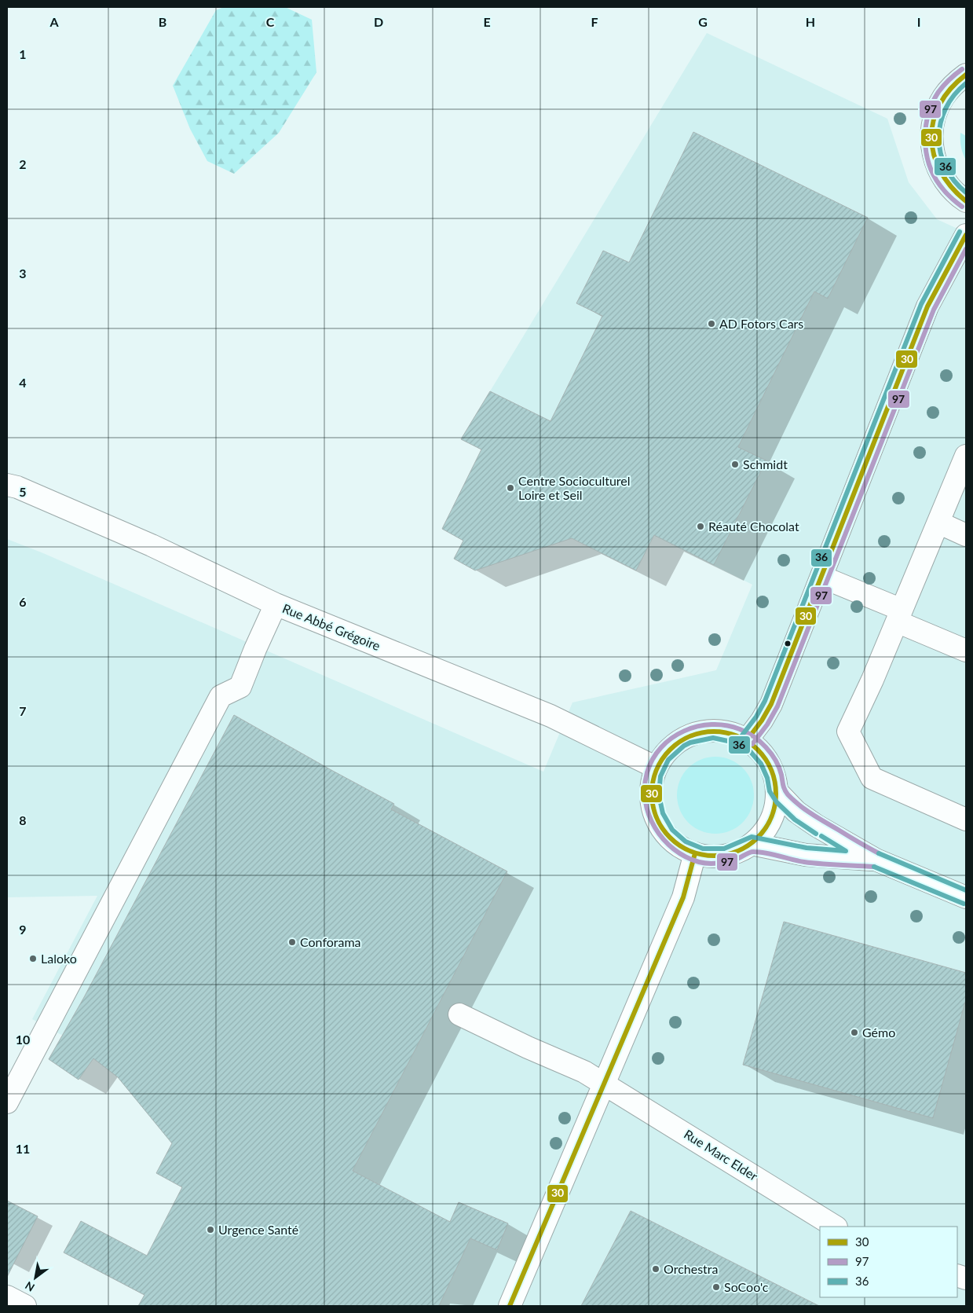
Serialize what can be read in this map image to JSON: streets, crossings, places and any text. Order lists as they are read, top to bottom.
{
  "streets": {
    "street": ["Rue Abbé Grégoire", "Rue Marc Elder"]
  },
  "places": [
    "AD Fotors Cars",
    "Schmidt",
    "Centre Socioculturel Loire et Seil",
    "Réauté Chocolat",
    "Conforama",
    "Laloko",
    "Gémo",
    "Urgence Santé",
    "Orchestra",
    "SoCoo'c"
  ],
  "lines": ["transit line 97", "transit line 30", "transit line 36"],
  "legend": ["30", "97", "36"],
  "north": "bottom left",
  "grid": {
    "columns": [
      "A",
      "B",
      "C",
      "D",
      "E",
      "F",
      "G",
      "H",
      "I"
    ],
    "rows": [
      "1",
      "2",
      "3",
      "4",
      "5",
      "6",
      "7",
      "8",
      "9",
      "10",
      "11"
    ]
  }
}
